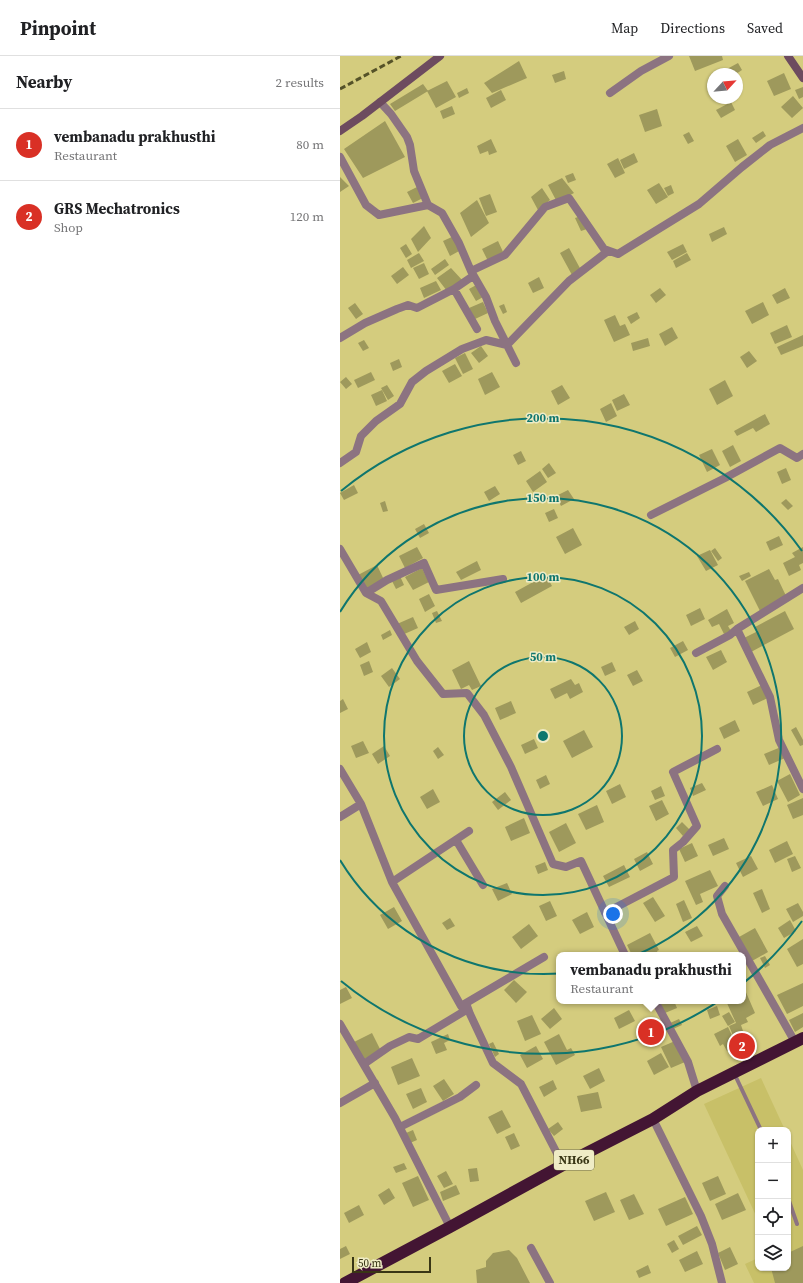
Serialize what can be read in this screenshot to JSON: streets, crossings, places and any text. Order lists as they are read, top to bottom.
{
  "streets": {
    "highway": ["NH66"]
  },
  "scale_bar": "50 m",
  "north": "top right",
  "page": {
    "header": "Pinpoint",
    "nav": ["Map", "Directions", "Saved"],
    "heading": ["Nearby", "2 results"],
    "list": [
      {
        "mark": "1",
        "name": "vembanadu prakhusthi",
        "note": "Restaurant",
        "value": "80 m"
      },
      {
        "mark": "2",
        "name": "GRS Mechatronics",
        "note": "Shop",
        "value": "120 m"
      }
    ],
    "popup": ["vembanadu prakhusthi", "Restaurant"],
    "pins": ["1", "2"],
    "map_buttons": ["+", "−"],
    "scale": "50 m"
  },
  "rings": [
    "200 m",
    "150 m",
    "100 m",
    "50 m"
  ]
}
